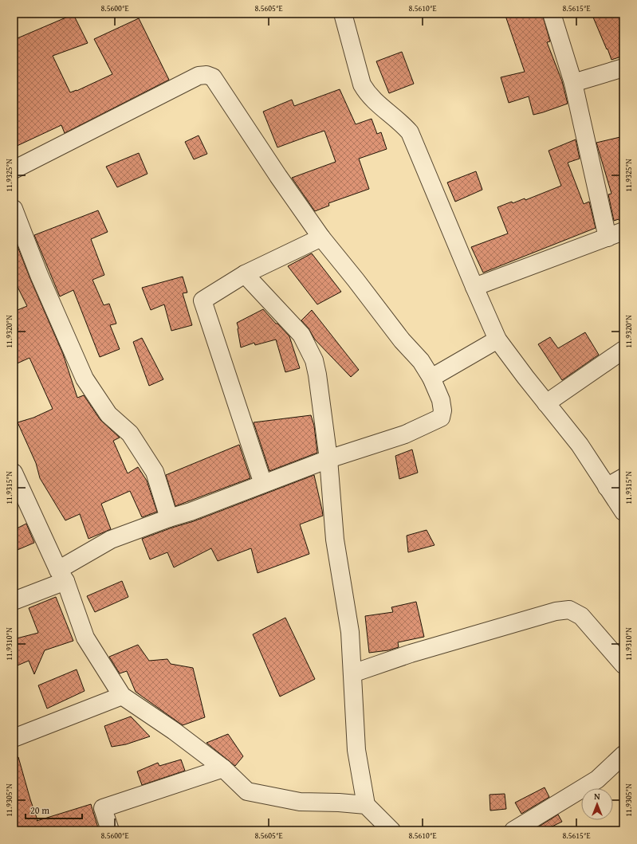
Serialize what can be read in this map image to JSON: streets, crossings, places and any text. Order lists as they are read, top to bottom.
{
  "scale_bar": "20 m",
  "north": "top",
  "coordinates": [
    "8.5600°E",
    "8.5605°E",
    "8.5610°E",
    "8.5615°E",
    "11.9325°N",
    "11.9320°N",
    "11.9315°N",
    "11.9310°N",
    "11.9305°N"
  ]
}
